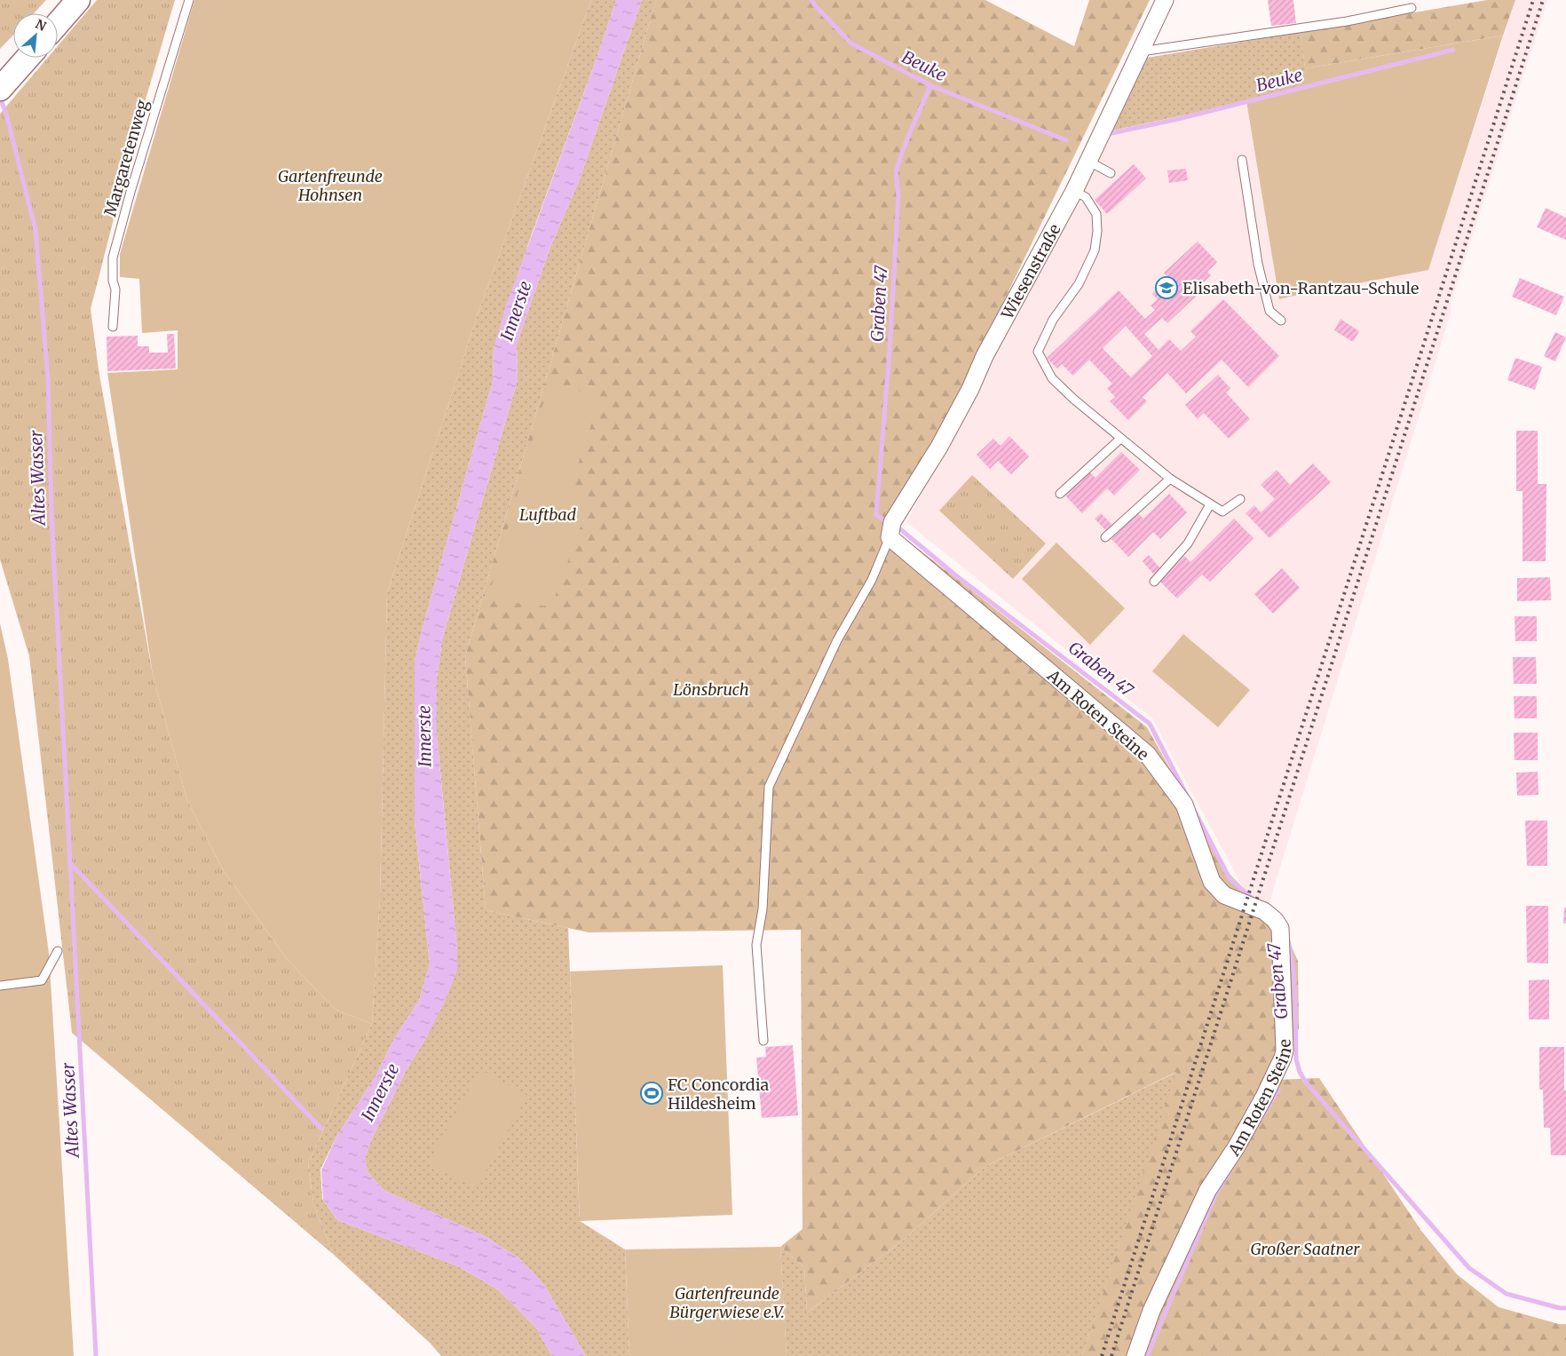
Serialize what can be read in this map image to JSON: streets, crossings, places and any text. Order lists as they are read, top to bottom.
{
  "streets": {
    "street": ["Wiesenstraße", "Am Roten Steine"],
    "lane": ["Margaretenweg"]
  },
  "crossings": [
    ["Wiesenstraße", "Am Roten Steine"]
  ],
  "water": [
    "Beuke",
    "Graben 47",
    "Innerste",
    "Altes Wasser"
  ],
  "parks": [
    "Gartenfreunde Hohnsen",
    "Luftbad",
    "Lönsbruch",
    "Großer Saatner",
    "Gartenfreunde Bürgerwiese e.V."
  ],
  "places": {
    "school or university": ["Elisabeth-von-Rantzau-Schule"],
    "sports": ["FC Concordia Hildesheim"]
  },
  "north": "top right"
}
